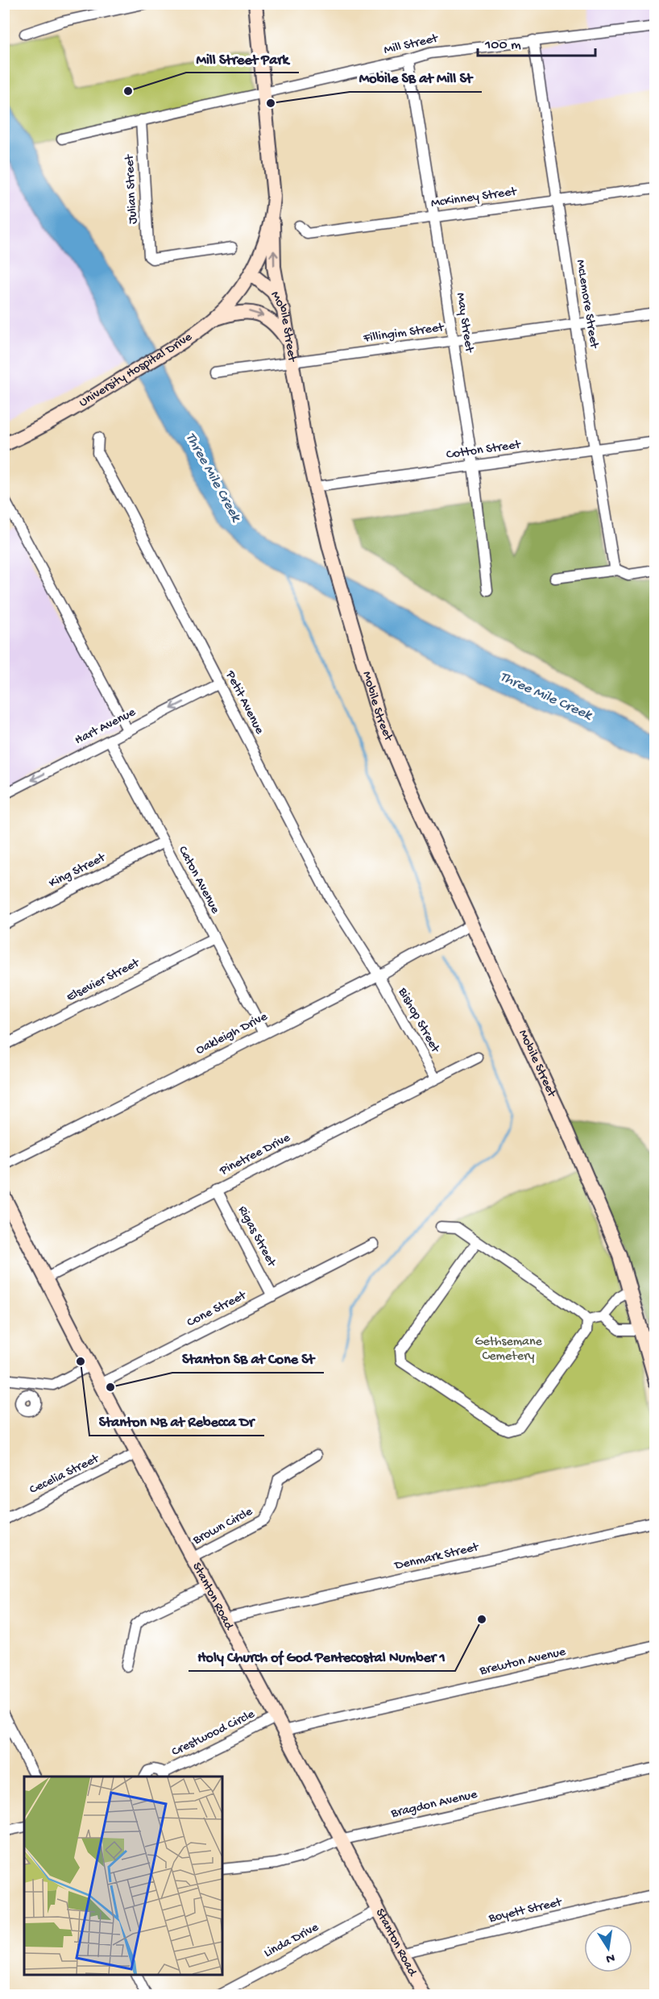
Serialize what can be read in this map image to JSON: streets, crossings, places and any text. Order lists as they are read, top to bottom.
{
  "streets": {
    "street": [
      "Mill Street",
      "Julian Street",
      "McKinney Street",
      "McLemore Street",
      "May Street",
      "Mobile Street",
      "Fillingim Street",
      "University Hospital Drive",
      "Cotton Street",
      "Petit Avenue",
      "Hart Avenue",
      "King Street",
      "Caton Avenue",
      "Elsevier Street",
      "Bishop Street",
      "Oakleigh Drive",
      "Pinetree Drive",
      "Rigas Street",
      "Cone Street",
      "Cecelia Street",
      "Brown Circle",
      "Denmark Street",
      "Stanton Road",
      "Brewton Avenue",
      "Crestwood Circle",
      "Bragdon Avenue",
      "Boyett Street",
      "Linda Drive"
    ]
  },
  "crossings": [
    ["Mill Street", "Julian Street"],
    ["Mill Street", "McLemore Street"],
    ["Mill Street", "May Street"],
    ["McKinney Street", "McLemore Street"],
    ["McKinney Street", "May Street"],
    ["McLemore Street", "Fillingim Street"],
    ["McLemore Street", "Cotton Street"],
    ["May Street", "Fillingim Street"],
    ["May Street", "Cotton Street"],
    ["Mobile Street", "Fillingim Street"],
    ["Mobile Street", "University Hospital Drive"],
    ["Mobile Street", "Cotton Street"],
    ["Mobile Street", "Oakleigh Drive"],
    ["Petit Avenue", "Hart Avenue"],
    ["Petit Avenue", "Bishop Street"],
    ["Petit Avenue", "Oakleigh Drive"],
    ["Hart Avenue", "Caton Avenue"],
    ["King Street", "Caton Avenue"],
    ["Caton Avenue", "Elsevier Street"],
    ["Caton Avenue", "Oakleigh Drive"],
    ["Bishop Street", "Oakleigh Drive"],
    ["Bishop Street", "Pinetree Drive"],
    ["Pinetree Drive", "Rigas Street"],
    ["Pinetree Drive", "Stanton Road"],
    ["Rigas Street", "Cone Street"],
    ["Cone Street", "Stanton Road"],
    ["Cecelia Street", "Stanton Road"],
    ["Brown Circle", "Stanton Road"],
    ["Denmark Street", "Stanton Road"],
    ["Stanton Road", "Brewton Avenue"],
    ["Stanton Road", "Crestwood Circle"],
    ["Stanton Road", "Bragdon Avenue"],
    ["Stanton Road", "Boyett Street"],
    ["Stanton Road", "Linda Drive"]
  ],
  "one_way": ["Hart Avenue"],
  "water": ["Three Mile Creek"],
  "parks": ["Gethsemane Cemetery"],
  "places": [
    "Mill Street Park",
    "Mobile SB at Mill St",
    "Stanton NB at Rebecca Dr",
    "Stanton SB at Cone St",
    "Holy Church of God Pentecostal Number 1"
  ],
  "scale_bar": "100 m",
  "north": "bottom"
}
